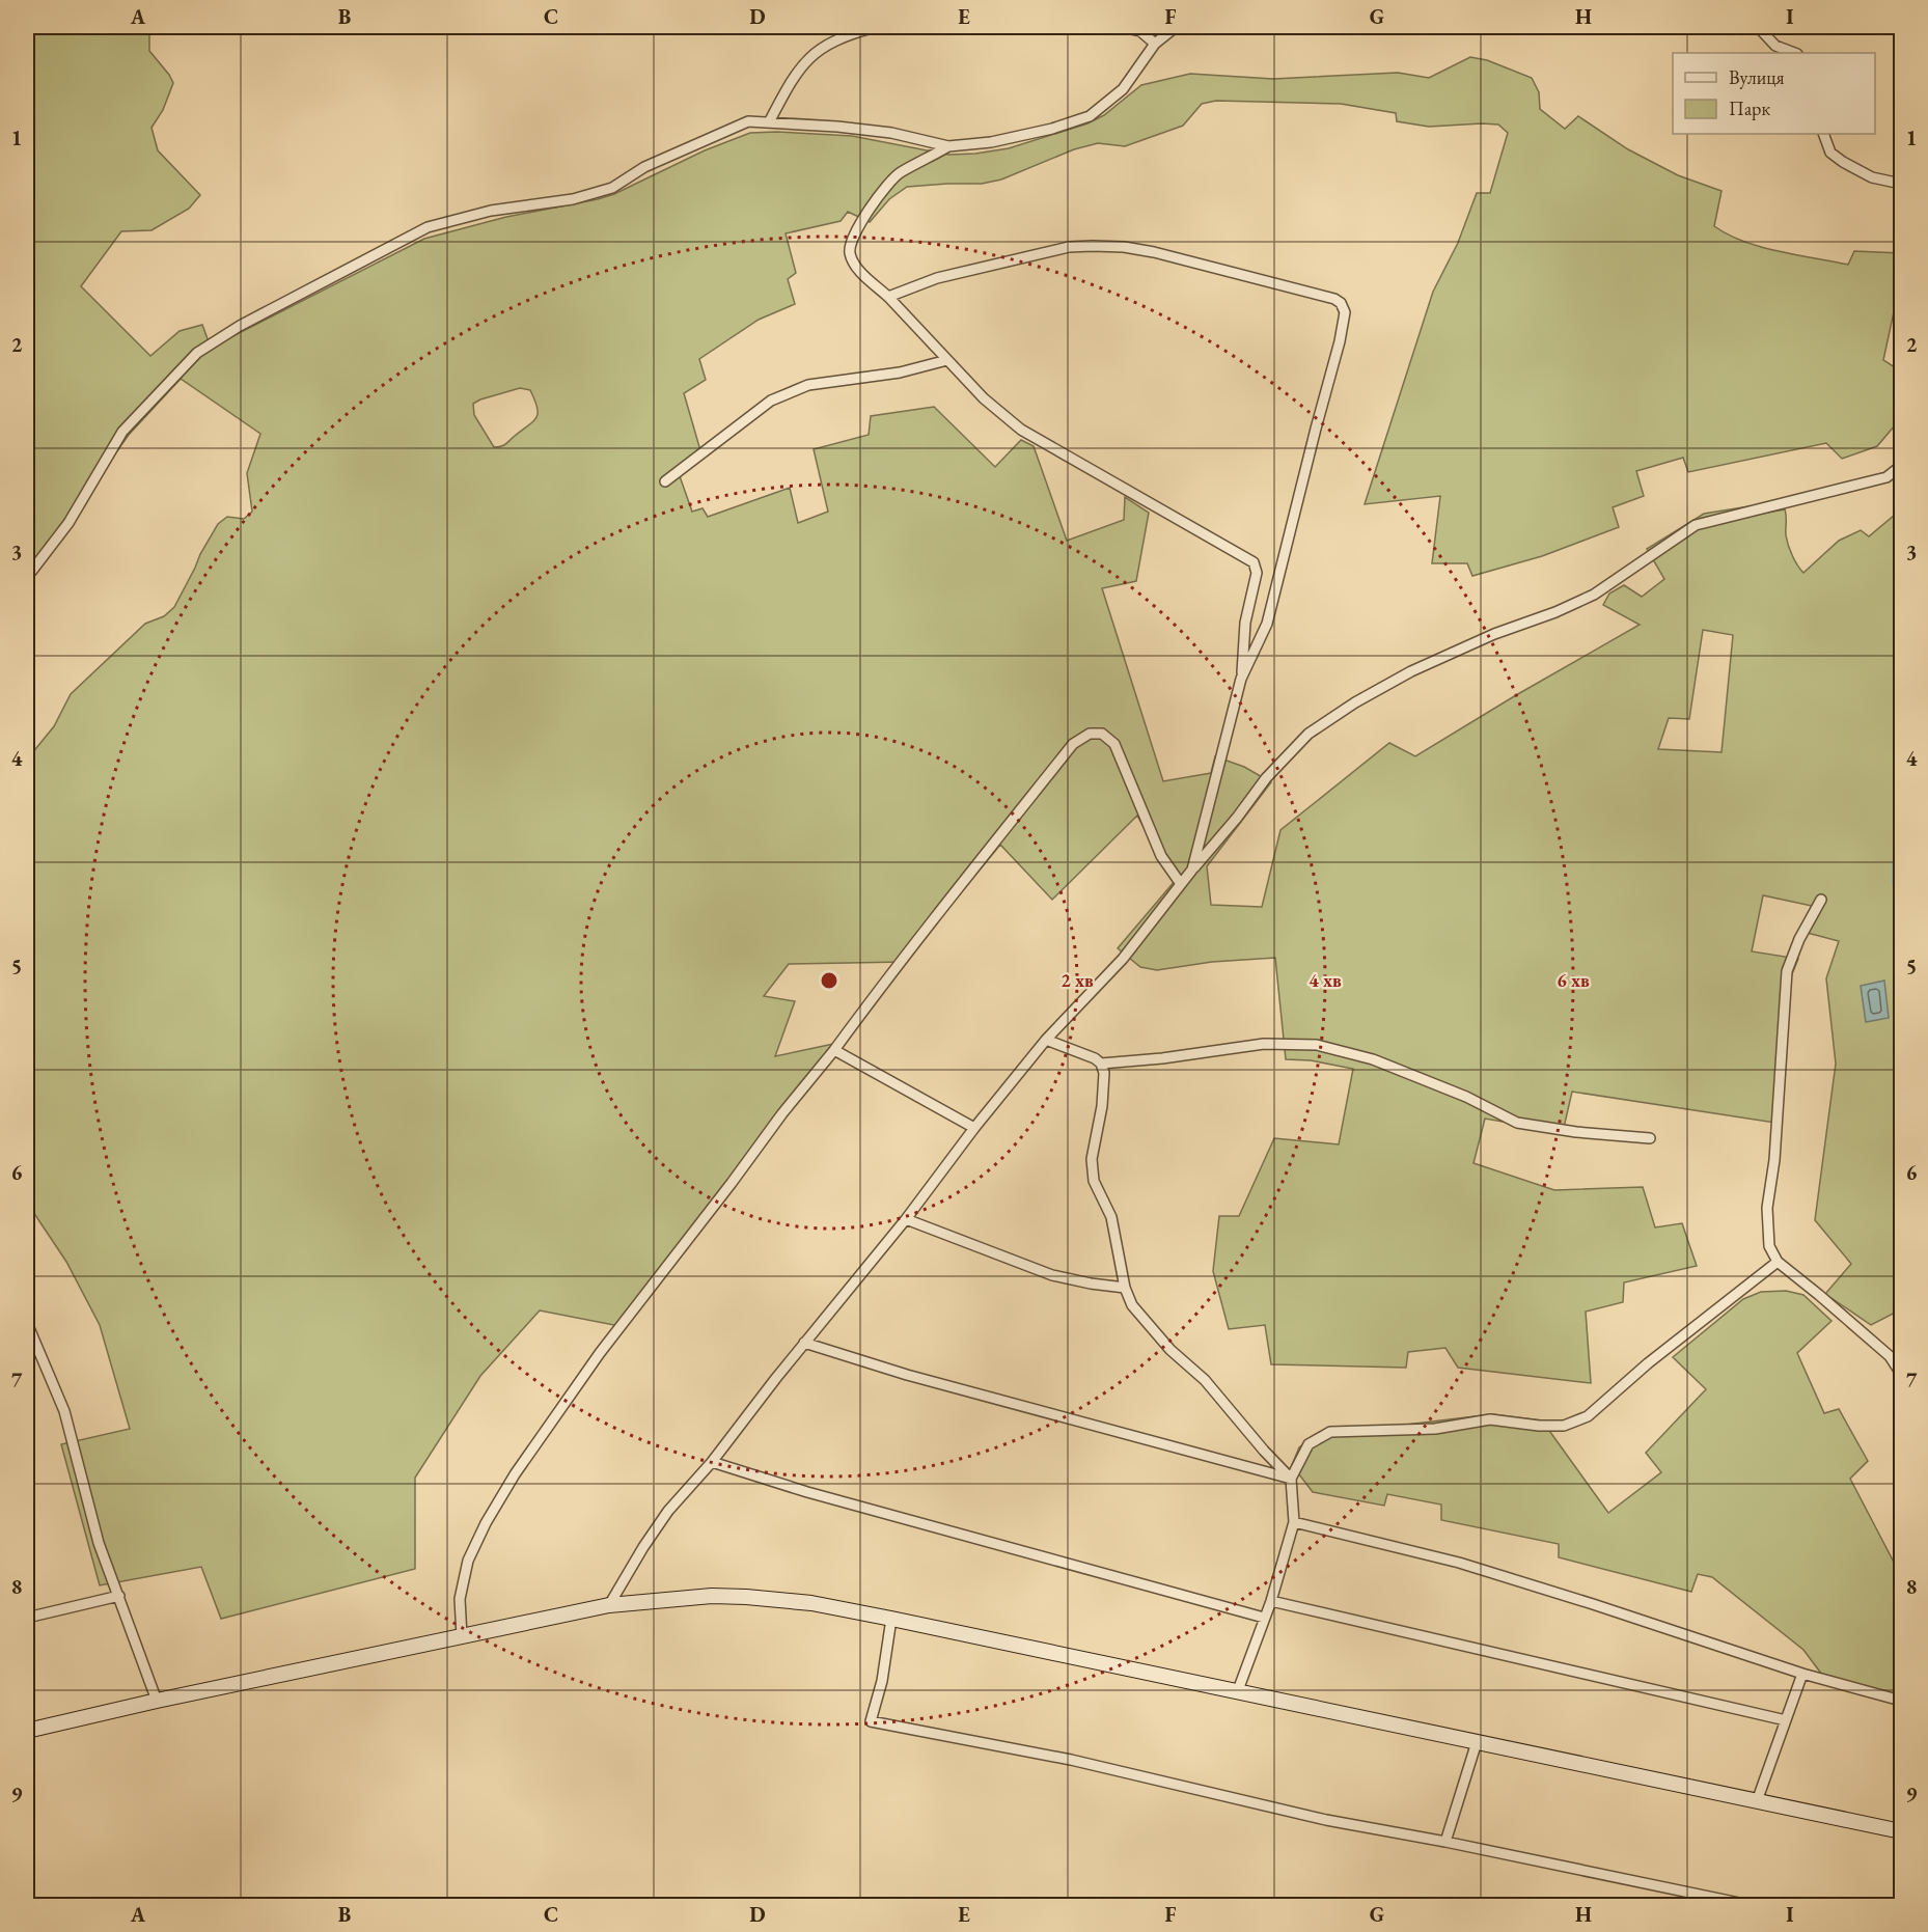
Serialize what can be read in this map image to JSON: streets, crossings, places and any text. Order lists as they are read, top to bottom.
{
  "legend": ["Вулиця", "Парк"],
  "grid": {
    "columns": [
      "A",
      "B",
      "C",
      "D",
      "E",
      "F",
      "G",
      "H",
      "I"
    ],
    "rows": [
      "1",
      "2",
      "3",
      "4",
      "5",
      "6",
      "7",
      "8",
      "9"
    ]
  },
  "rings": ["2 хв", "4 хв", "6 хв"]
}
